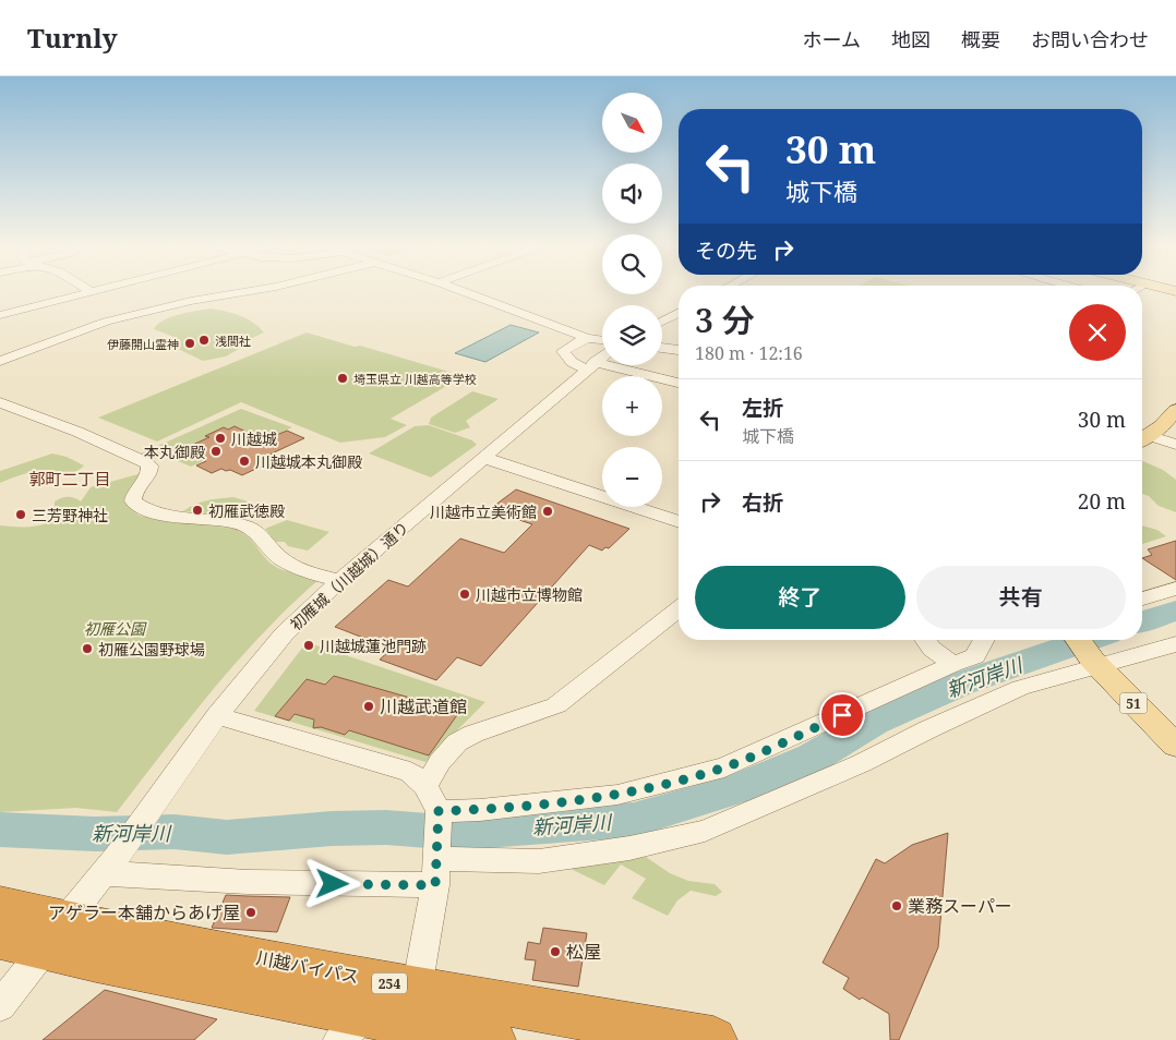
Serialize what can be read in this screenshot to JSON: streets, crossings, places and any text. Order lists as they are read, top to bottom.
{
  "streets": {
    "highway": ["川越バイパス", "254"],
    "main road": ["51"],
    "street": ["初雁城（川越城）通り"]
  },
  "crossings": [
    ["初雁城（川越城）通り", "川越バイパス"]
  ],
  "districts": ["郭町二丁目"],
  "water": ["新河岸川"],
  "parks": ["初雁公園"],
  "places": [
    "浅間社",
    "伊藤開山霊神",
    "埼玉県立 川越高等学校",
    "川越城",
    "本丸御殿",
    "川越城本丸御殿",
    "初雁武徳殿",
    "川越市立美術館",
    "三芳野神社",
    "川越市立博物館",
    "川越城蓮池門跡",
    "初雁公園野球場",
    "川越武道館",
    "業務スーパー",
    "アゲラー本舗からあげ屋",
    "松屋"
  ],
  "north": "bottom right",
  "page": {
    "header": "Turnly",
    "nav": [
      "ホーム",
      "地図",
      "概要",
      "お問い合わせ"
    ],
    "map_buttons": ["+", "−"],
    "turn": ["30 m", "城下橋"],
    "then": "その先",
    "heading": ["3 分", "180 m · 12:16"],
    "list": [
      {
        "name": "左折",
        "note": "城下橋",
        "value": "30 m"
      },
      {
        "name": "右折",
        "value": "20 m"
      }
    ],
    "buttons": ["終了", "共有"]
  }
}
